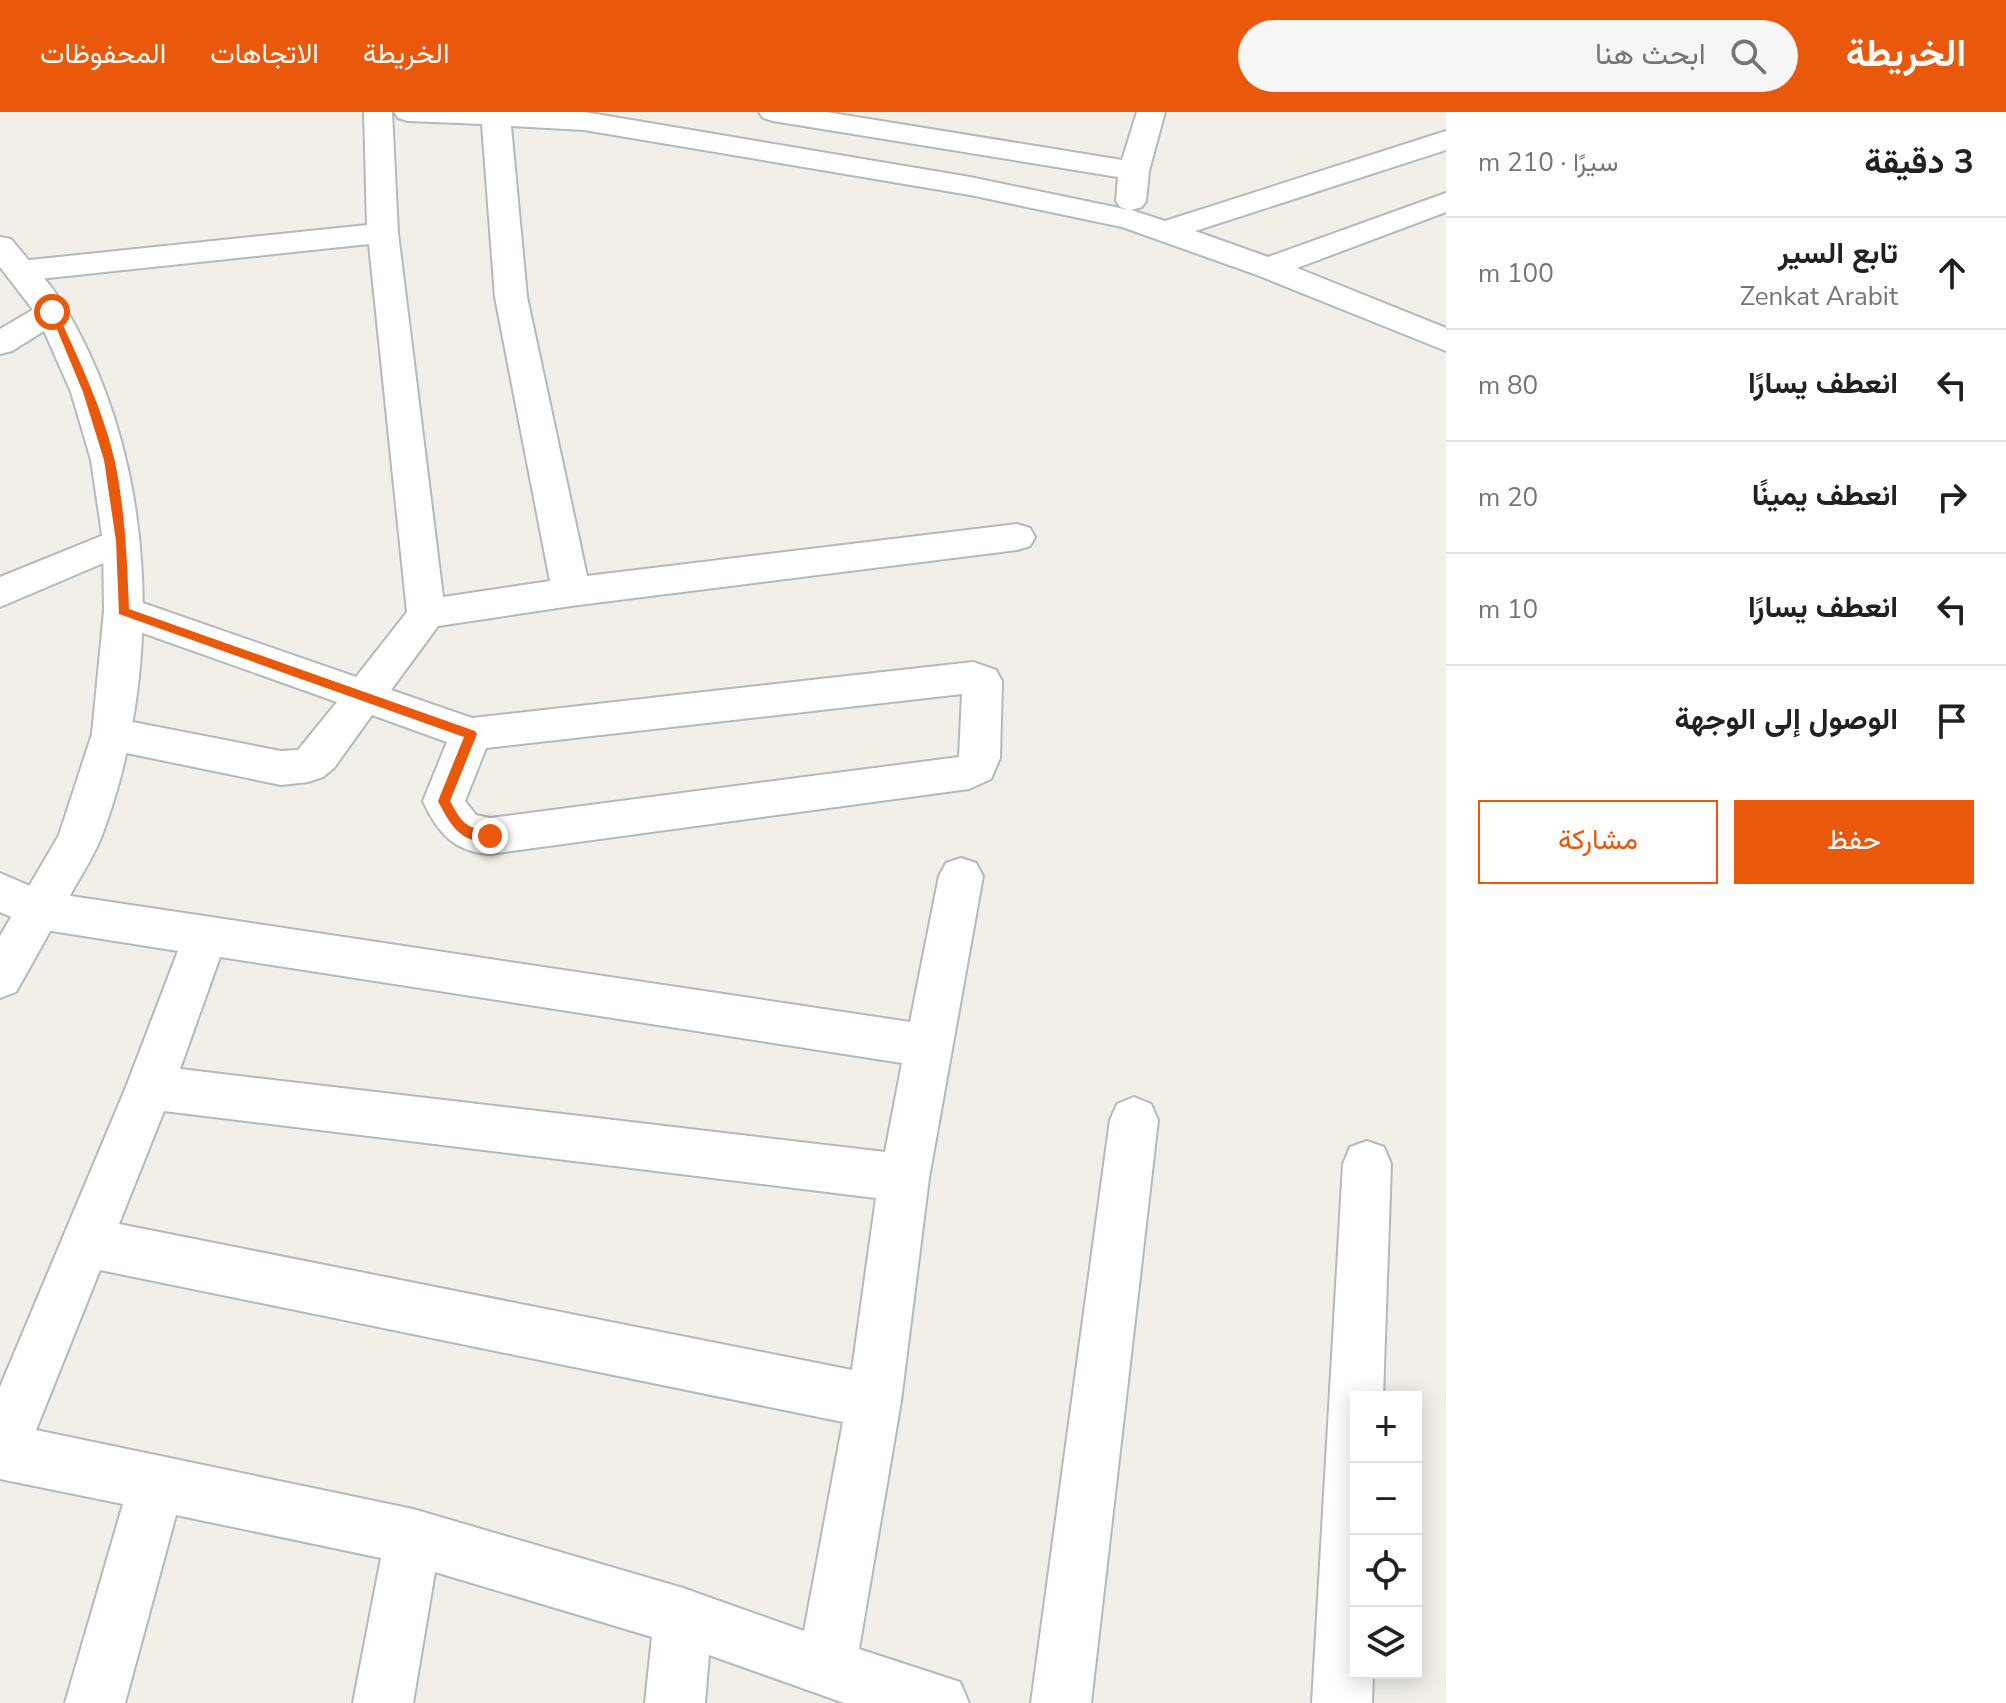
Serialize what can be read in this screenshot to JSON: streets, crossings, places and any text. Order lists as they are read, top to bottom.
{
  "page": {
    "header": "الخريطة",
    "search": "ابحث هنا",
    "nav": ["الخريطة", "الاتجاهات", "المحفوظات"],
    "heading": ["3 دقيقة", "سيرًا · 210 m"],
    "list": [
      ["تابع السير", "Zenkat Arabit", "100 m"],
      ["انعطف يسارًا", "80 m"],
      ["انعطف يمينًا", "20 m"],
      ["انعطف يسارًا", "10 m"],
      "الوصول إلى الوجهة"
    ],
    "buttons": ["حفظ", "مشاركة"],
    "map_buttons": ["+", "−"]
  }
}
